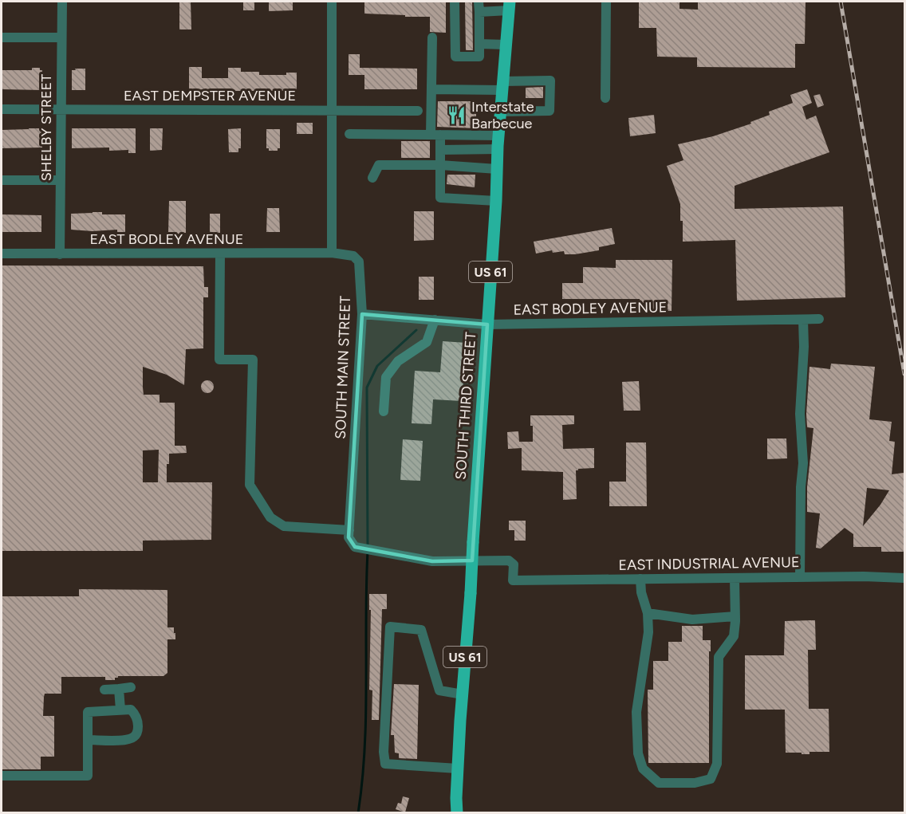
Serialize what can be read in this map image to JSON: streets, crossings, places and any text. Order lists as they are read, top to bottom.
{
  "streets": {
    "main road": ["US 61", "SOUTH THIRD STREET"],
    "street": [
      "EAST DEMPSTER AVENUE",
      "SHELBY STREET",
      "EAST BODLEY AVENUE",
      "SOUTH MAIN STREET",
      "EAST INDUSTRIAL AVENUE"
    ]
  },
  "crossings": [
    ["EAST DEMPSTER AVENUE", "SHELBY STREET"],
    ["SHELBY STREET", "EAST BODLEY AVENUE"],
    ["EAST BODLEY AVENUE", "SOUTH MAIN STREET"],
    ["EAST BODLEY AVENUE", "SOUTH THIRD STREET"],
    ["SOUTH MAIN STREET", "EAST INDUSTRIAL AVENUE"]
  ],
  "places": {
    "restaurant": ["Interstate Barbecue"]
  }
}
